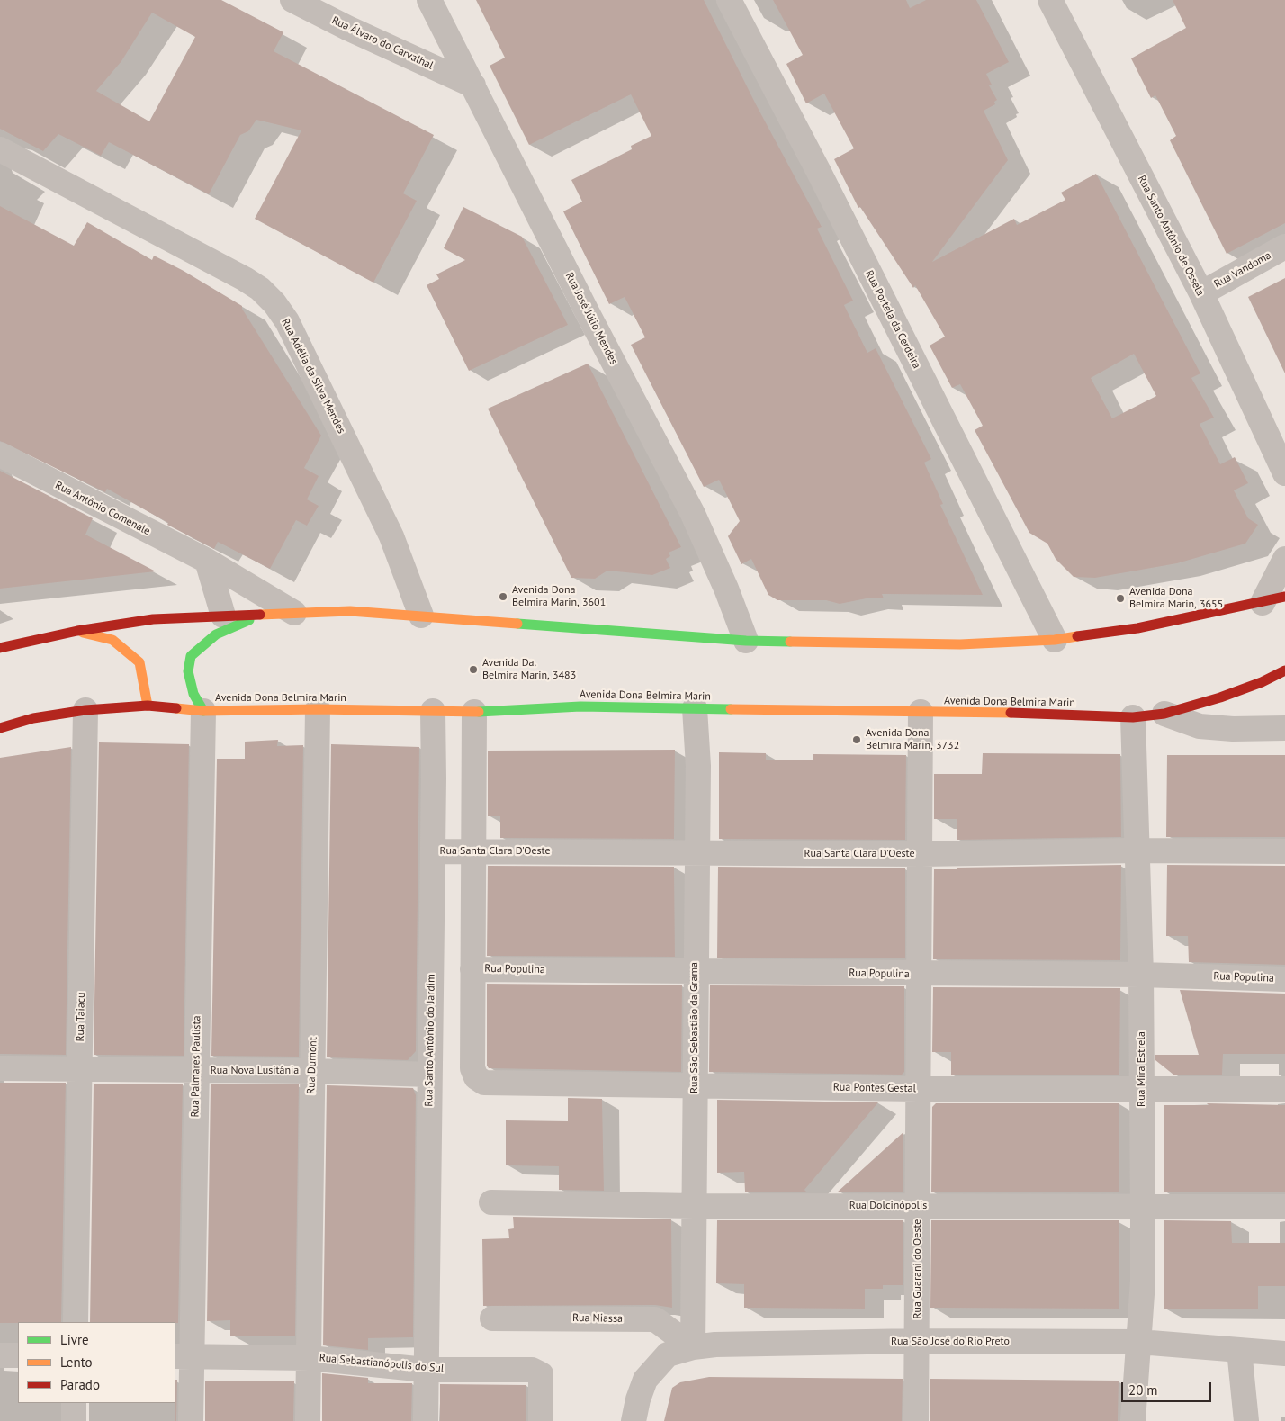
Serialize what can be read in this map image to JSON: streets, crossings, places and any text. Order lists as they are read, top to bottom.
{
  "streets": {
    "main road": ["Avenida Dona Belmira Marin"],
    "street": [
      "Rua Álvaro do Carvalhal",
      "Rua Santo Antônio de Ossela",
      "Rua Vandoma",
      "Rua José Júlio Mendes",
      "Rua Portela da Cerdeira",
      "Rua Adélia da Silva Mendes",
      "Rua Antônio Comenale",
      "Rua Santa Clara D'Oeste",
      "Rua Populina",
      "Rua Taiacu",
      "Rua São Sebastião da Grama",
      "Rua Santo Antônio do Jardim",
      "Rua Dumont",
      "Rua Palmares Paulista",
      "Rua Mira Estrela",
      "Rua Nova Lusitânia",
      "Rua Pontes Gestal",
      "Rua Dolcinópolis",
      "Rua Guarani do Oeste",
      "Rua Niassa",
      "Rua São José do Rio Preto",
      "Rua Sebastianópolis do Sul"
    ]
  },
  "crossings": [
    ["Rua Álvaro do Carvalhal", "Rua José Júlio Mendes"],
    ["Rua Santo Antônio de Ossela", "Rua Vandoma"],
    ["Avenida Dona Belmira Marin", "Rua Taiacu"],
    ["Avenida Dona Belmira Marin", "Rua São Sebastião da Grama"],
    ["Avenida Dona Belmira Marin", "Rua Santo Antônio do Jardim"],
    ["Avenida Dona Belmira Marin", "Rua Dumont"],
    ["Avenida Dona Belmira Marin", "Rua Palmares Paulista"],
    ["Avenida Dona Belmira Marin", "Rua Mira Estrela"],
    ["Avenida Dona Belmira Marin", "Rua Guarani do Oeste"],
    ["Rua Santa Clara D'Oeste", "Rua São Sebastião da Grama"],
    ["Rua Santa Clara D'Oeste", "Rua Santo Antônio do Jardim"],
    ["Rua Santa Clara D'Oeste", "Rua Mira Estrela"],
    ["Rua Santa Clara D'Oeste", "Rua Guarani do Oeste"],
    ["Rua Populina", "Rua São Sebastião da Grama"],
    ["Rua Populina", "Rua Mira Estrela"],
    ["Rua Populina", "Rua Pontes Gestal"],
    ["Rua Populina", "Rua Guarani do Oeste"],
    ["Rua Taiacu", "Rua Nova Lusitânia"],
    ["Rua São Sebastião da Grama", "Rua Pontes Gestal"],
    ["Rua São Sebastião da Grama", "Rua Dolcinópolis"],
    ["Rua São Sebastião da Grama", "Rua Niassa"],
    ["Rua São Sebastião da Grama", "Rua São José do Rio Preto"],
    ["Rua Santo Antônio do Jardim", "Rua Nova Lusitânia"],
    ["Rua Santo Antônio do Jardim", "Rua Sebastianópolis do Sul"],
    ["Rua Dumont", "Rua Nova Lusitânia"],
    ["Rua Dumont", "Rua Sebastianópolis do Sul"],
    ["Rua Palmares Paulista", "Rua Nova Lusitânia"],
    ["Rua Palmares Paulista", "Rua Sebastianópolis do Sul"],
    ["Rua Mira Estrela", "Rua Pontes Gestal"],
    ["Rua Mira Estrela", "Rua Dolcinópolis"],
    ["Rua Mira Estrela", "Rua São José do Rio Preto"],
    ["Rua Pontes Gestal", "Rua Guarani do Oeste"],
    ["Rua Dolcinópolis", "Rua Guarani do Oeste"],
    ["Rua Guarani do Oeste", "Rua São José do Rio Preto"],
    ["Rua Niassa", "Rua São José do Rio Preto"]
  ],
  "places": [
    "Avenida Dona Belmira Marin, 3601",
    "Avenida Dona Belmira Marin, 3655",
    "Avenida Da. Belmira Marin, 3483",
    "Avenida Dona Belmira Marin, 3732"
  ],
  "legend": ["Livre", "Lento", "Parado"],
  "scale_bar": "20 m"
}
